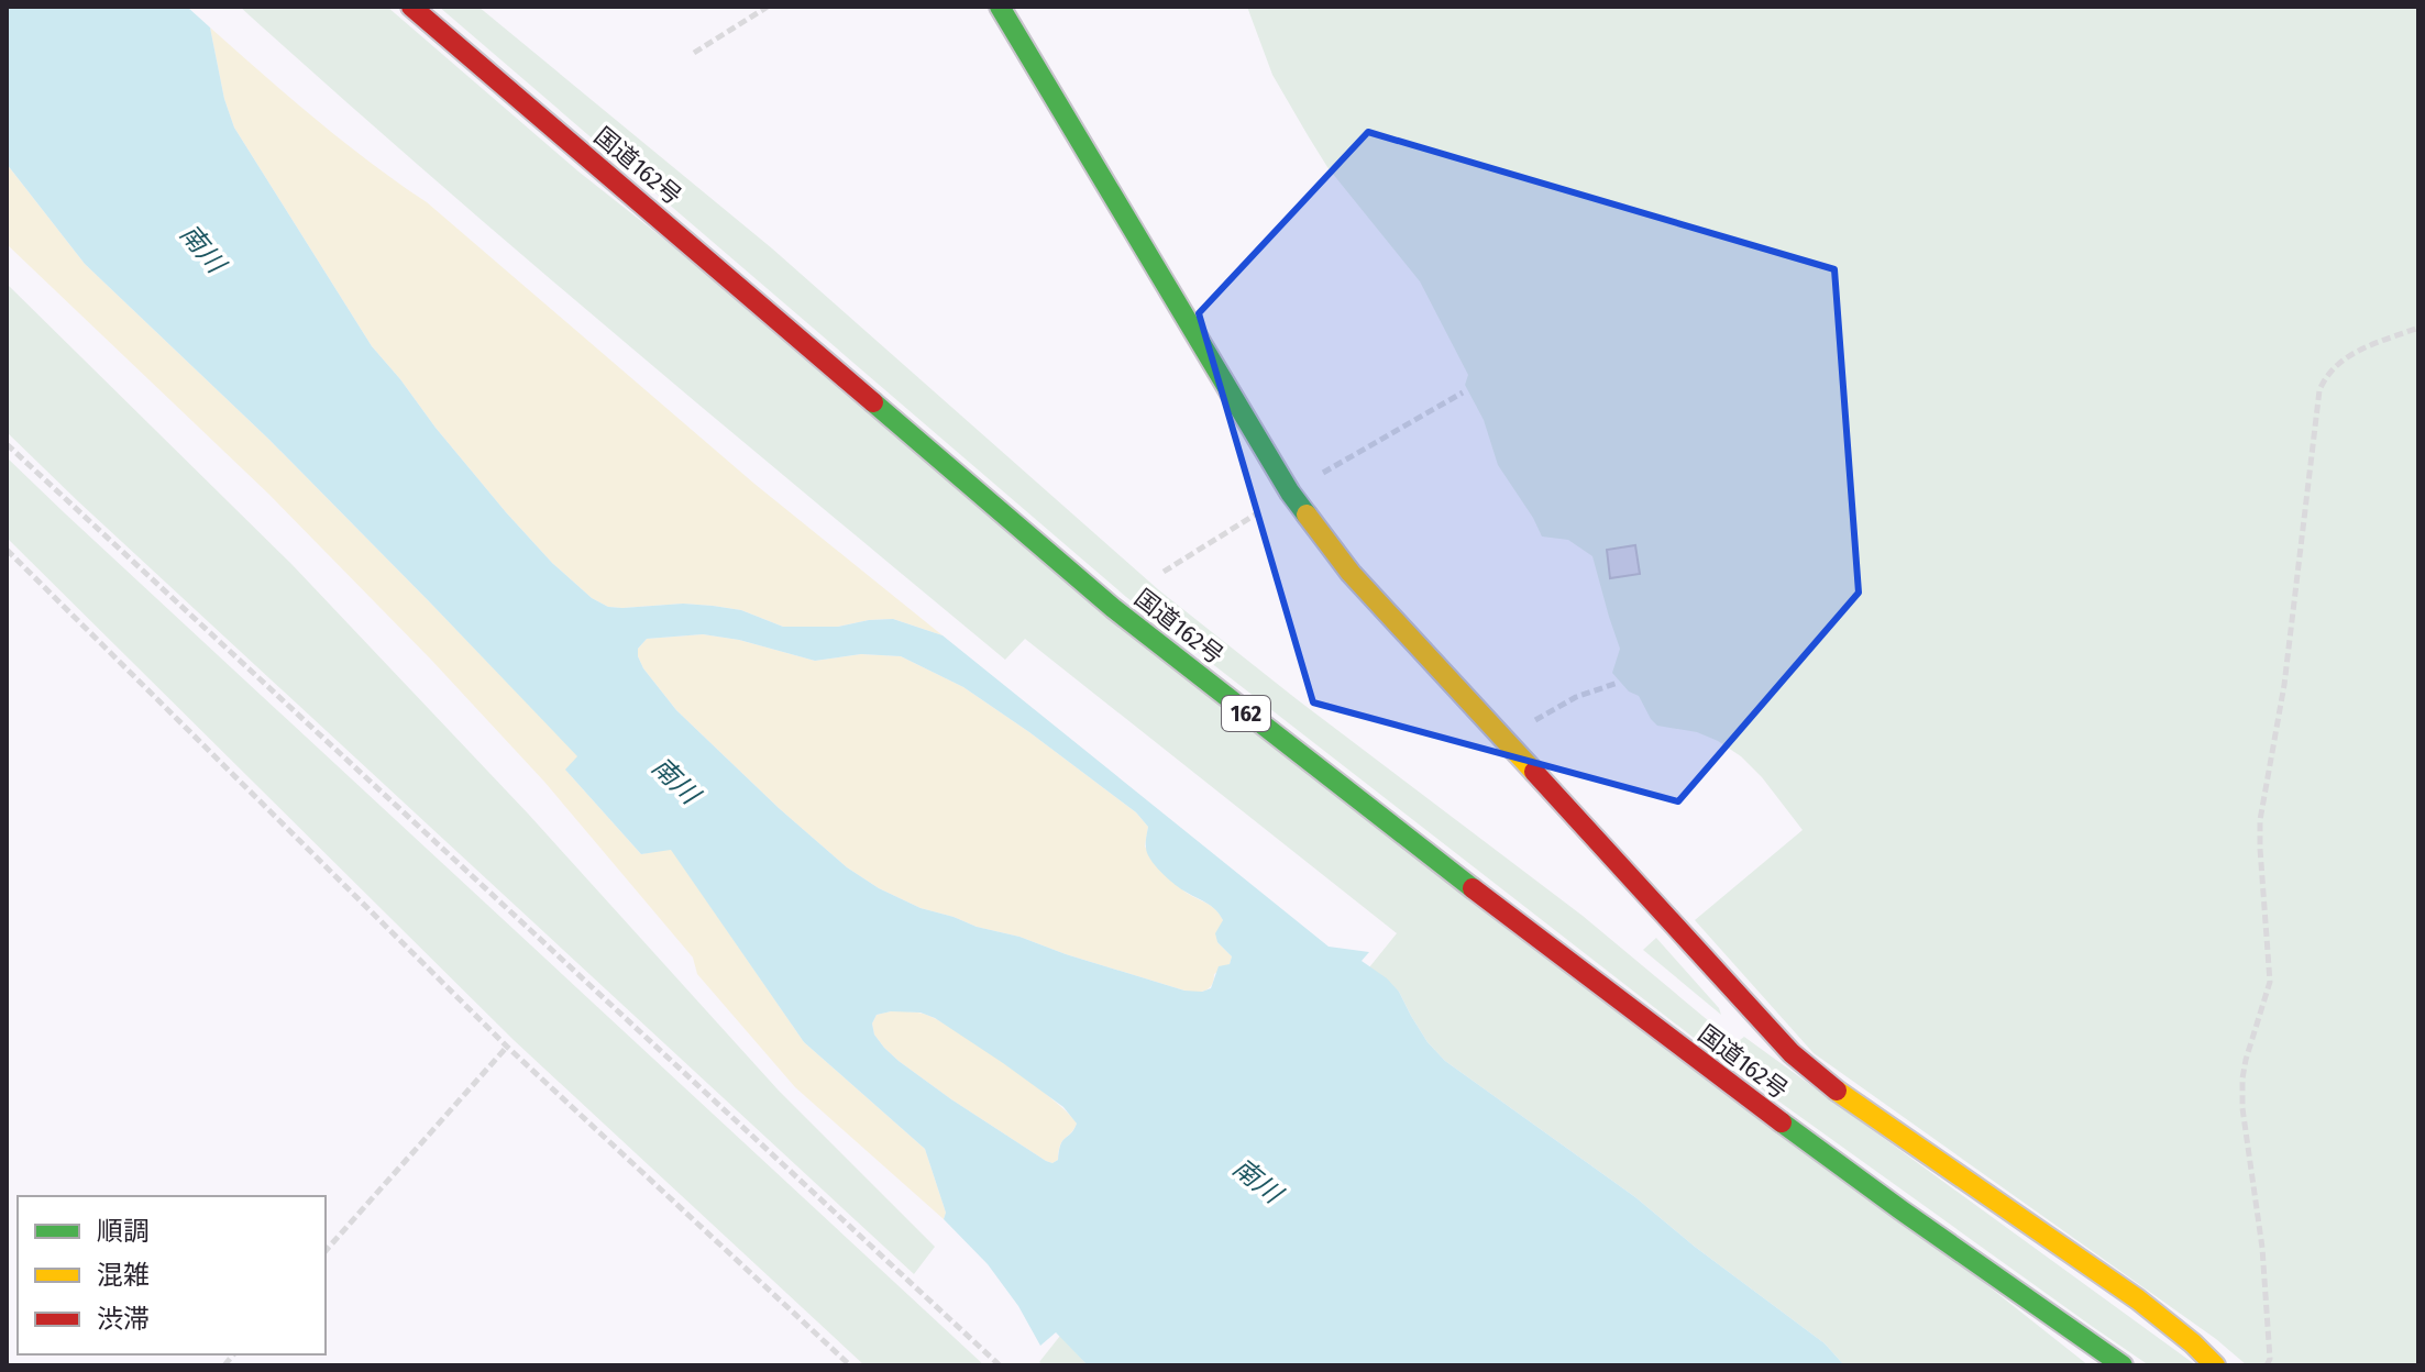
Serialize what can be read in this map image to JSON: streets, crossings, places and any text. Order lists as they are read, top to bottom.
{
  "streets": {
    "main road": ["国道162号", "162"]
  },
  "water": ["南川"],
  "legend": ["順調", "混雑", "渋滞"]
}
